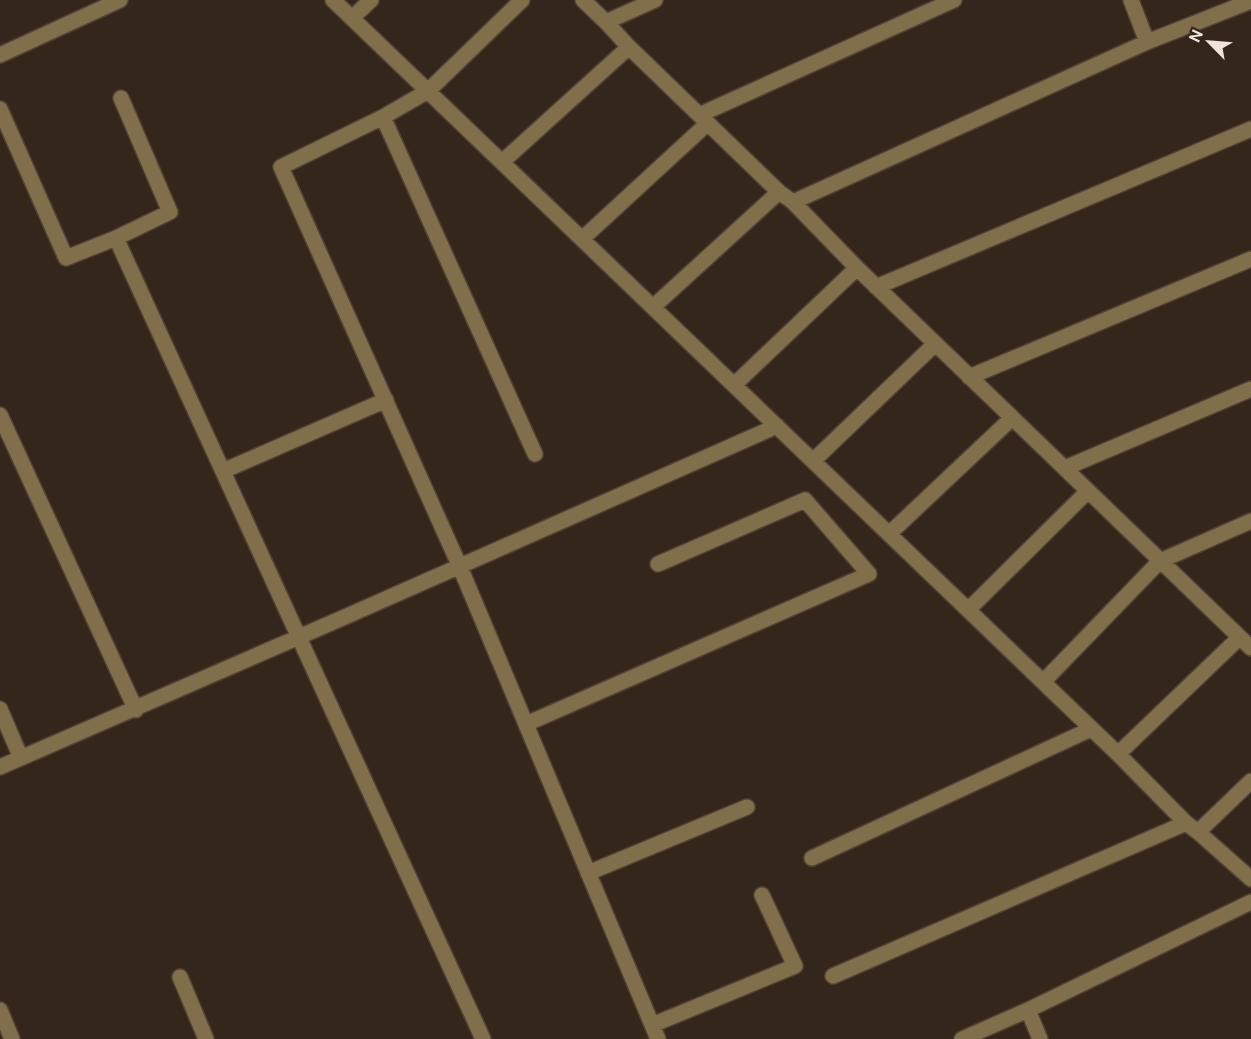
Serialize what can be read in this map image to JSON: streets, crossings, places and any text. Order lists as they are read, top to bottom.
{
  "north": "top left"
}
